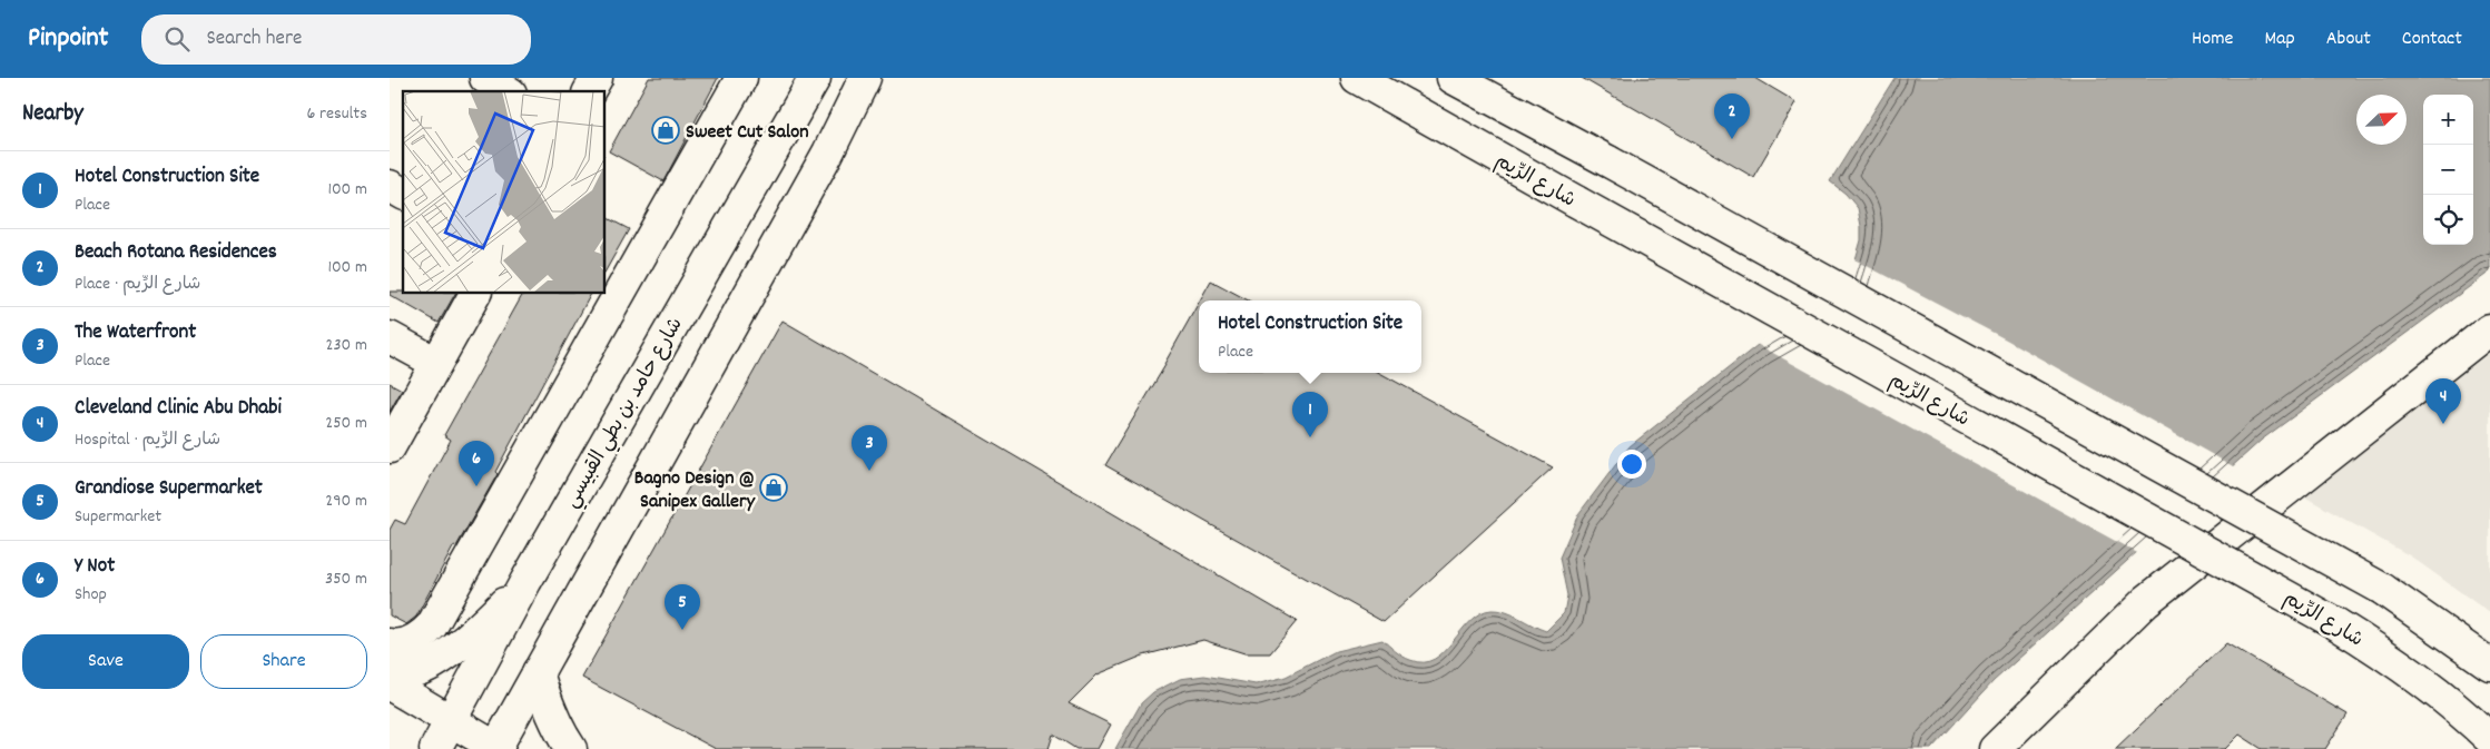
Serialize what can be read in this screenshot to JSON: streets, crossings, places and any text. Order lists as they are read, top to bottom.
{
  "streets": {
    "main road": ["شارع الرِّيم", "شارع حامد بن بطي القبيسي"]
  },
  "places": {
    "shop": ["Sweet Cut Salon", "Bagno Design @ Sanipex Gallery"]
  },
  "north": "top right",
  "page": {
    "header": "Pinpoint",
    "search": "Search here",
    "nav": [
      "Home",
      "Map",
      "About",
      "Contact"
    ],
    "heading": ["Nearby", "6 results"],
    "pins": [
      "2",
      "4",
      "1",
      "3",
      "6",
      "5"
    ],
    "map_buttons": ["+", "−"],
    "list": [
      {
        "mark": "1",
        "name": "Hotel Construction Site",
        "note": "Place",
        "value": "100 m"
      },
      {
        "mark": "2",
        "name": "Beach Rotana Residences",
        "note": "Place · شارع الرِّيم",
        "value": "100 m"
      },
      {
        "mark": "3",
        "name": "The Waterfront",
        "note": "Place",
        "value": "230 m"
      },
      {
        "mark": "4",
        "name": "Cleveland Clinic Abu Dhabi",
        "note": "Hospital · شارع الرِّيم",
        "value": "250 m"
      },
      {
        "mark": "5",
        "name": "Grandiose Supermarket",
        "note": "Supermarket",
        "value": "290 m"
      },
      {
        "mark": "6",
        "name": "Y Not",
        "note": "Shop",
        "value": "350 m"
      }
    ],
    "popup": ["Hotel Construction Site", "Place"],
    "buttons": ["Save", "Share"]
  }
}
